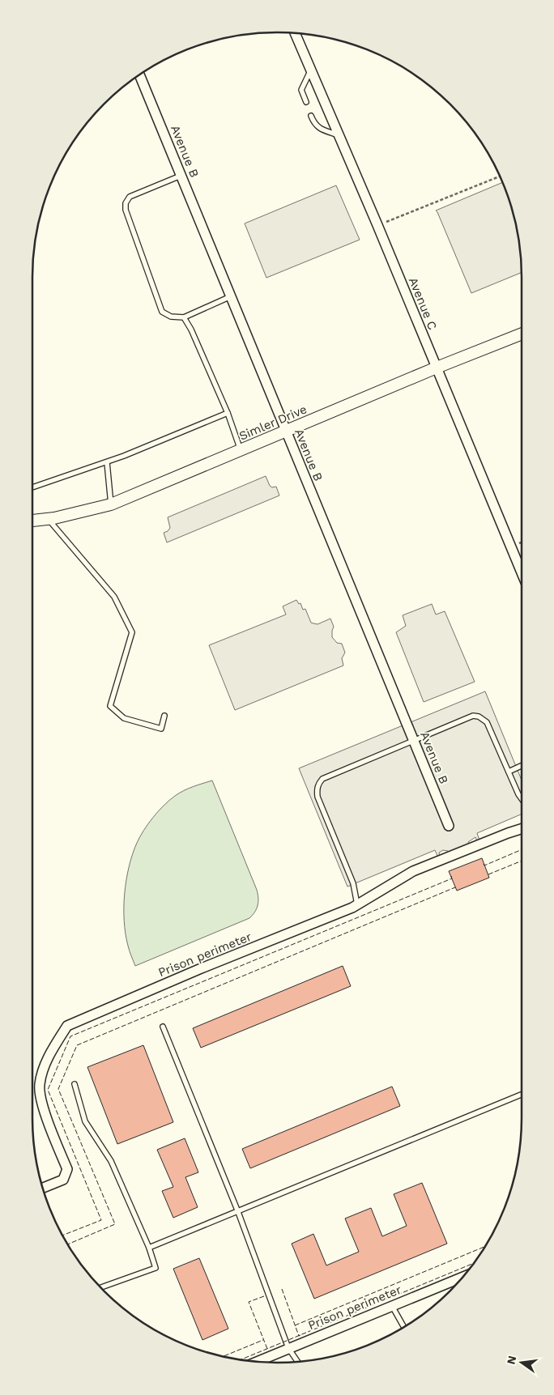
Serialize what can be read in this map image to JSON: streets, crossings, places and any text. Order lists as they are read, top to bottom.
{
  "streets": {
    "street": [
      "Avenue B",
      "Avenue C",
      "Simler Drive",
      "Prison perimeter"
    ]
  },
  "crossings": [
    ["Avenue B", "Simler Drive"],
    ["Avenue C", "Simler Drive"]
  ],
  "north": "left"
}
